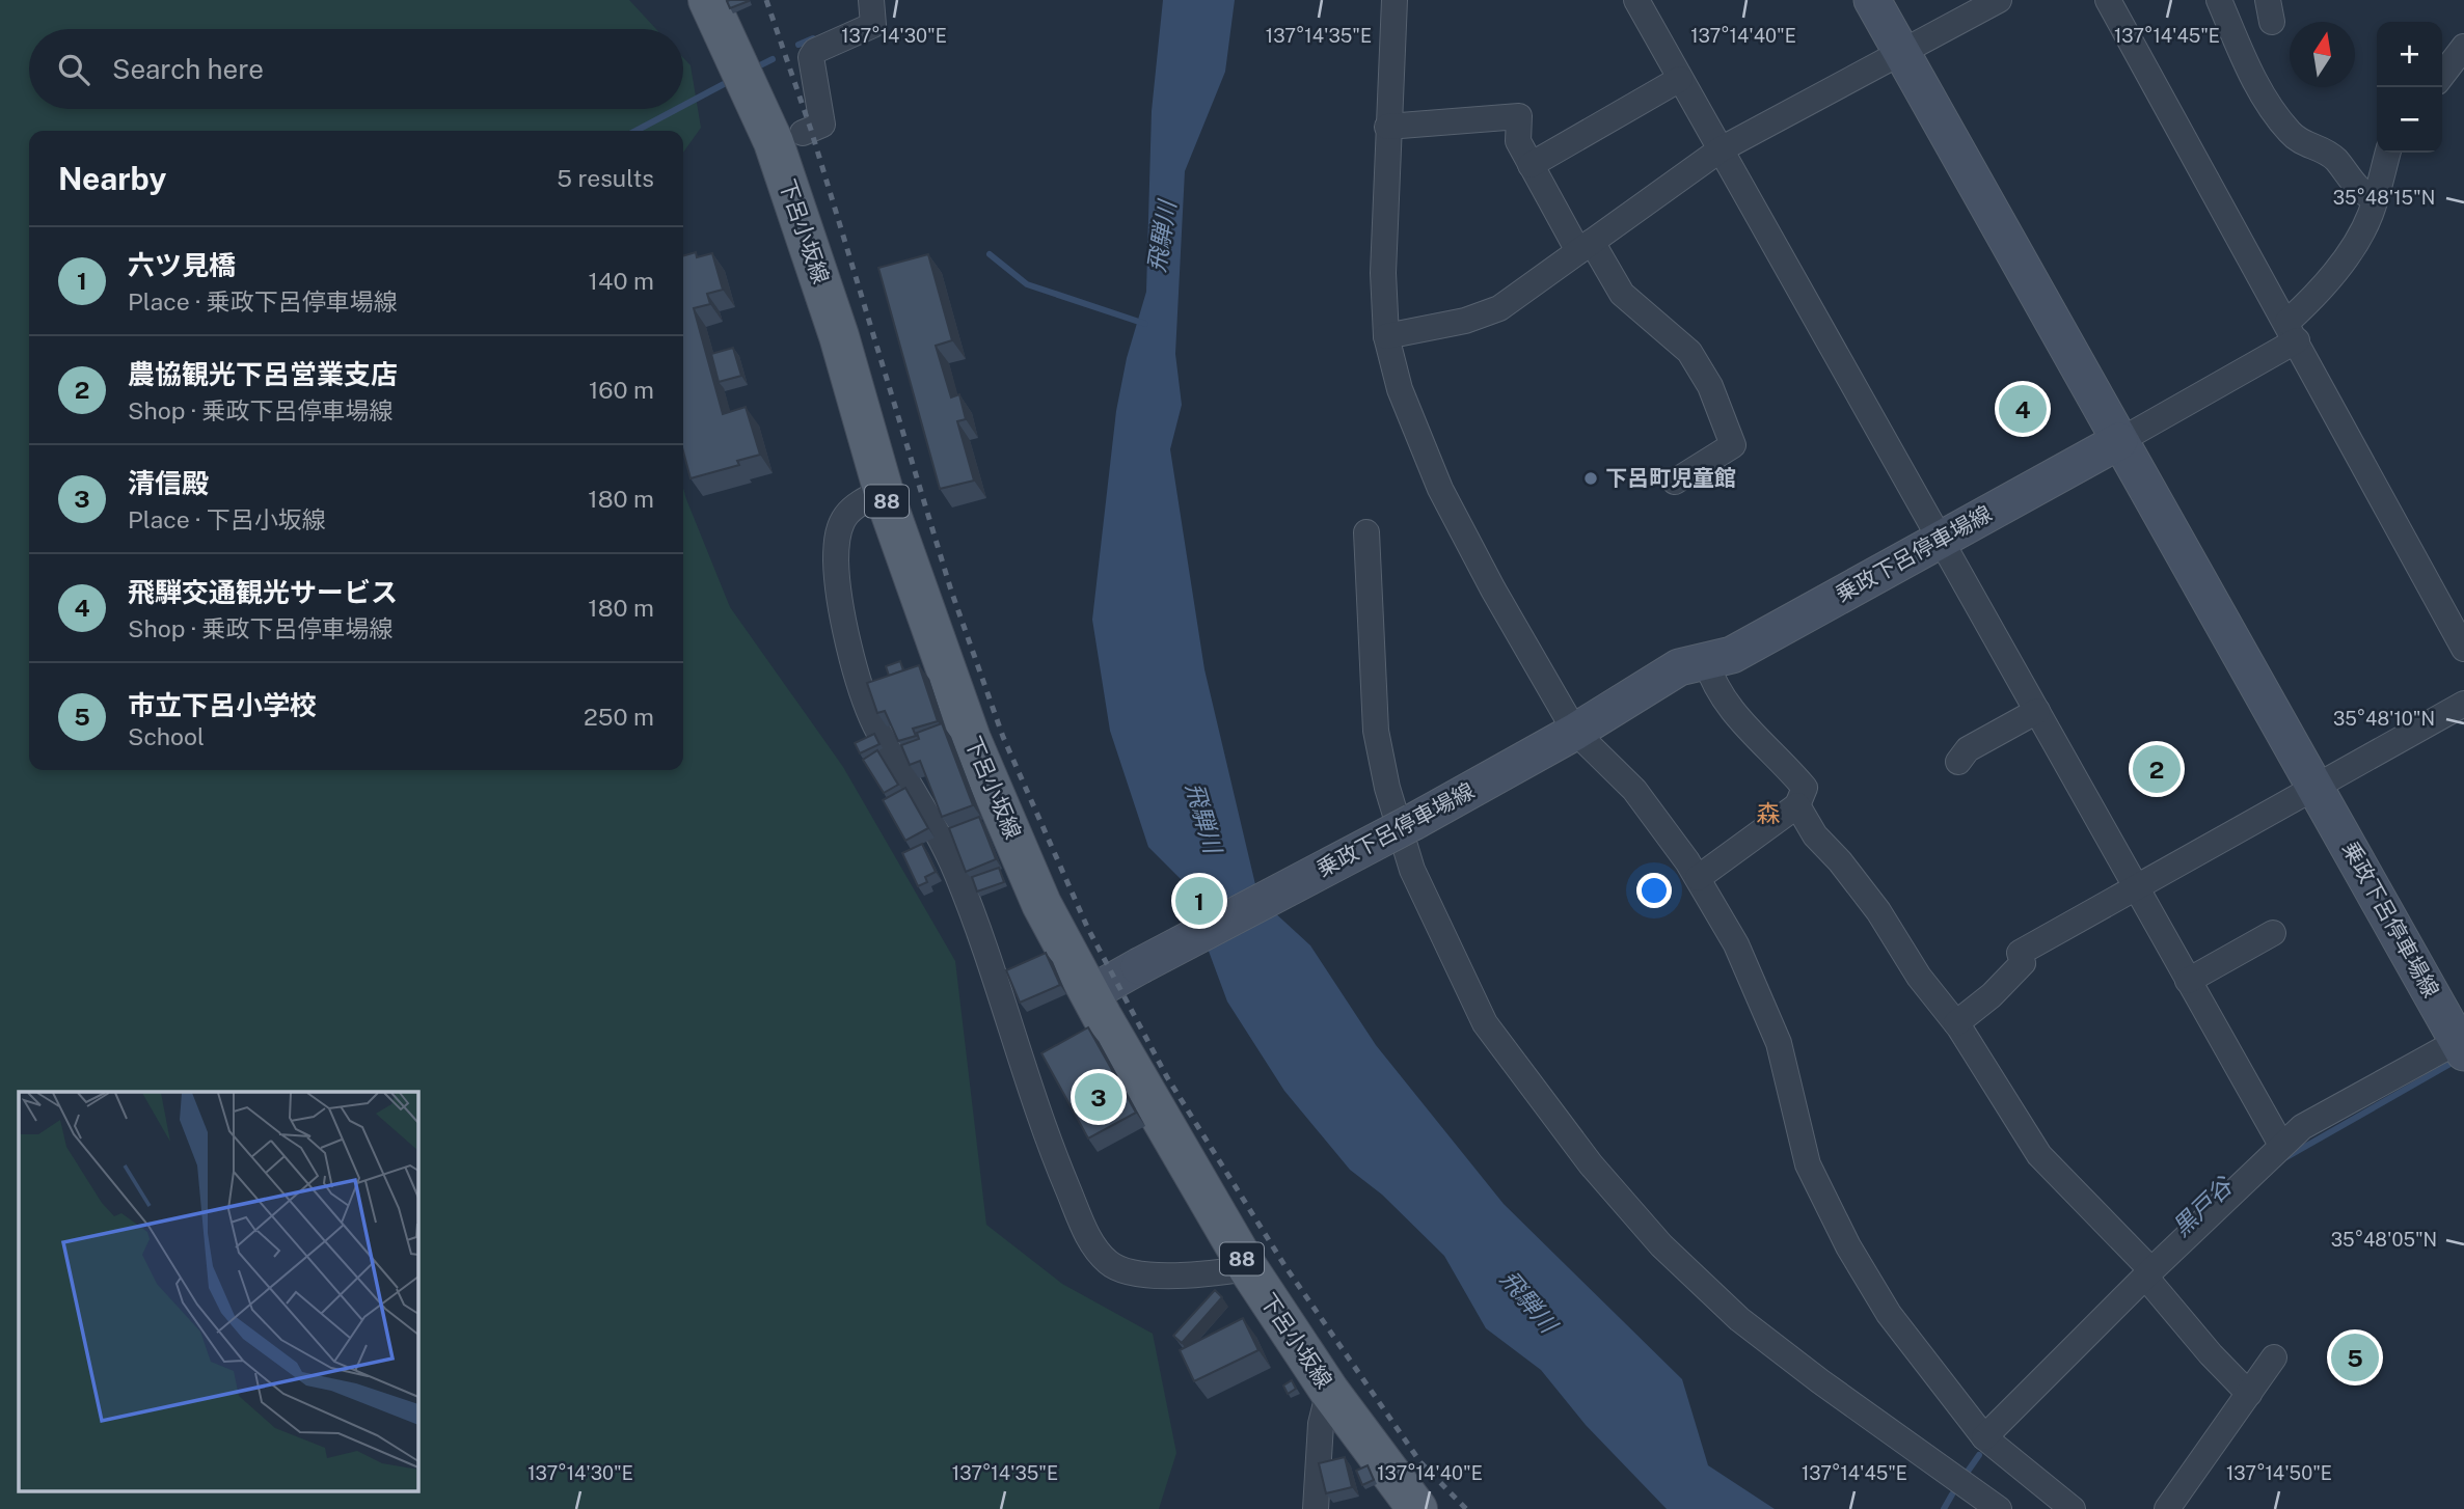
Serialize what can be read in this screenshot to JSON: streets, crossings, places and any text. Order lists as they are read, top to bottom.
{
  "streets": {
    "main road": ["下呂小坂線", "88", "乗政下呂停車場線"]
  },
  "crossings": [
    ["下呂小坂線", "乗政下呂停車場線"]
  ],
  "districts": ["森"],
  "water": ["飛騨川", "黒戸谷"],
  "places": ["下呂町児童館"],
  "north": "top",
  "page": {
    "map_buttons": ["+", "−"],
    "search": "Search here",
    "heading": ["Nearby", "5 results"],
    "list": [
      {
        "mark": "1",
        "name": "六ツ見橋",
        "note": "Place · 乗政下呂停車場線",
        "value": "140 m"
      },
      {
        "mark": "2",
        "name": "農協観光下呂営業支店",
        "note": "Shop · 乗政下呂停車場線",
        "value": "160 m"
      },
      {
        "mark": "3",
        "name": "清信殿",
        "note": "Place · 下呂小坂線",
        "value": "180 m"
      },
      {
        "mark": "4",
        "name": "飛騨交通観光サービス",
        "note": "Shop · 乗政下呂停車場線",
        "value": "180 m"
      },
      {
        "mark": "5",
        "name": "市立下呂小学校",
        "note": "School",
        "value": "250 m"
      }
    ],
    "pins": [
      "4",
      "2",
      "1",
      "3",
      "5"
    ]
  },
  "coordinates": [
    "137°14'30\"E",
    "137°14'35\"E",
    "137°14'40\"E",
    "137°14'45\"E",
    "35°48'15\"N",
    "35°48'10\"N",
    "35°48'05\"N",
    "137°14'50\"E"
  ]
}
